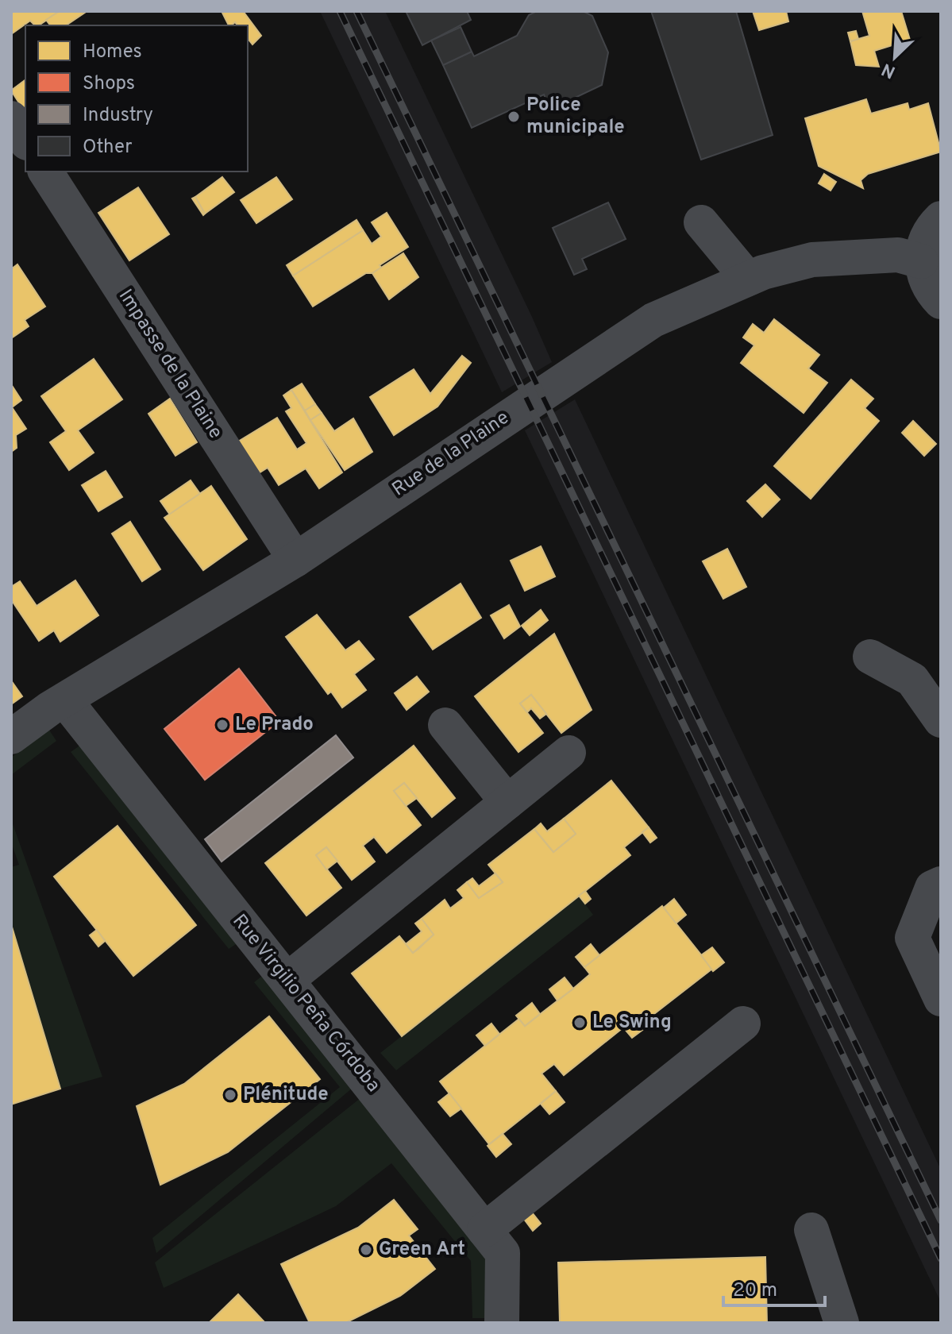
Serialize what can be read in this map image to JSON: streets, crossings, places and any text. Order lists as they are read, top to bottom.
{
  "streets": {
    "street": ["Impasse de la Plaine", "Rue de la Plaine", "Rue Virgilio Peña Córdoba"]
  },
  "crossings": [
    ["Impasse de la Plaine", "Rue de la Plaine"],
    ["Rue de la Plaine", "Rue Virgilio Peña Córdoba"]
  ],
  "places": [
    "Police municipale",
    "Le Prado",
    "Le Swing",
    "Plénitude",
    "Green Art"
  ],
  "legend": [
    "Homes",
    "Shops",
    "Industry",
    "Other"
  ],
  "scale_bar": "20 m",
  "north": "bottom left"
}
